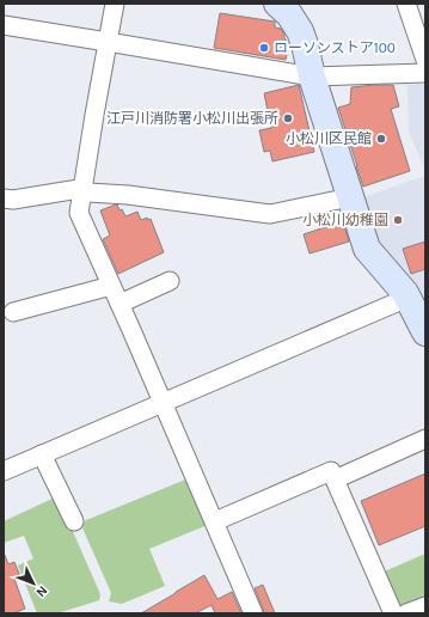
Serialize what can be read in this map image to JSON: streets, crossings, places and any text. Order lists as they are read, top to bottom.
{
  "places": [
    "ローソンストア100",
    "江戸川消防署小松川出張所",
    "小松川区民館",
    "小松川幼稚園"
  ],
  "north": "bottom right"
}
